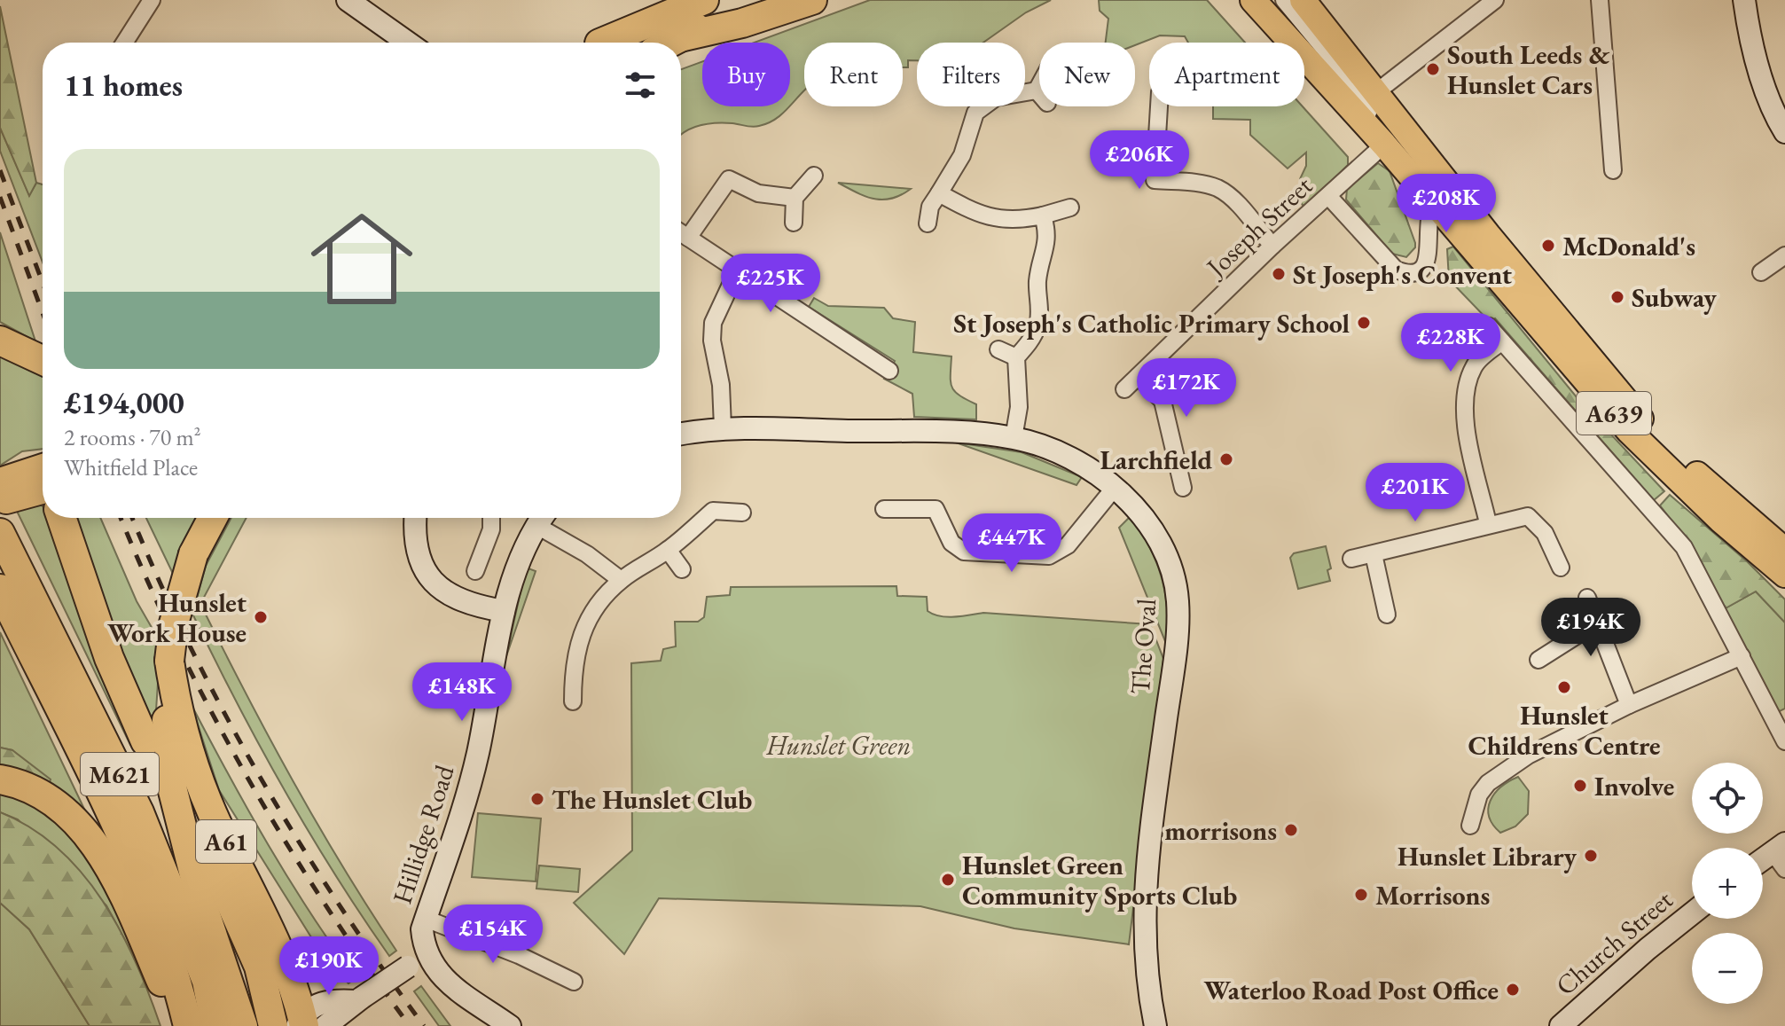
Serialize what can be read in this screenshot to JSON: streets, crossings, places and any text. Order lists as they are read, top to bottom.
{
  "streets": {
    "highway": ["M621", "A61"],
    "main road": ["A639"],
    "street": [
      "Joseph Street",
      "The Oval",
      "Hillidge Road",
      "Church Street"
    ]
  },
  "crossings": [
    ["Joseph Street", "A639"]
  ],
  "parks": ["Hunslet Green"],
  "places": [
    "South Leeds & Hunslet Cars",
    "McDonald's",
    "St Joseph's Convent",
    "Subway",
    "St Joseph's Catholic Primary School",
    "Larchfield",
    "Hunslet Work House",
    "Hunslet Childrens Centre",
    "Involve",
    "The Hunslet Club",
    "morrisons",
    "Hunslet Library",
    "Hunslet Green Community Sports Club",
    "Morrisons",
    "Waterloo Road Post Office"
  ],
  "page": {
    "chip": [
      "Buy",
      "Rent",
      "Filters",
      "New",
      "Apartment"
    ],
    "heading": "11 homes",
    "list": [
      {
        "name": "£194,000",
        "note": "2 rooms · 70 m² · Whitfield Place"
      }
    ],
    "price": [
      "£206K",
      "£208K",
      "£225K",
      "£228K",
      "£172K",
      "£201K",
      "£447K",
      "£194K",
      "£148K",
      "£154K",
      "£190K"
    ],
    "map_buttons": ["+", "−"]
  }
}
